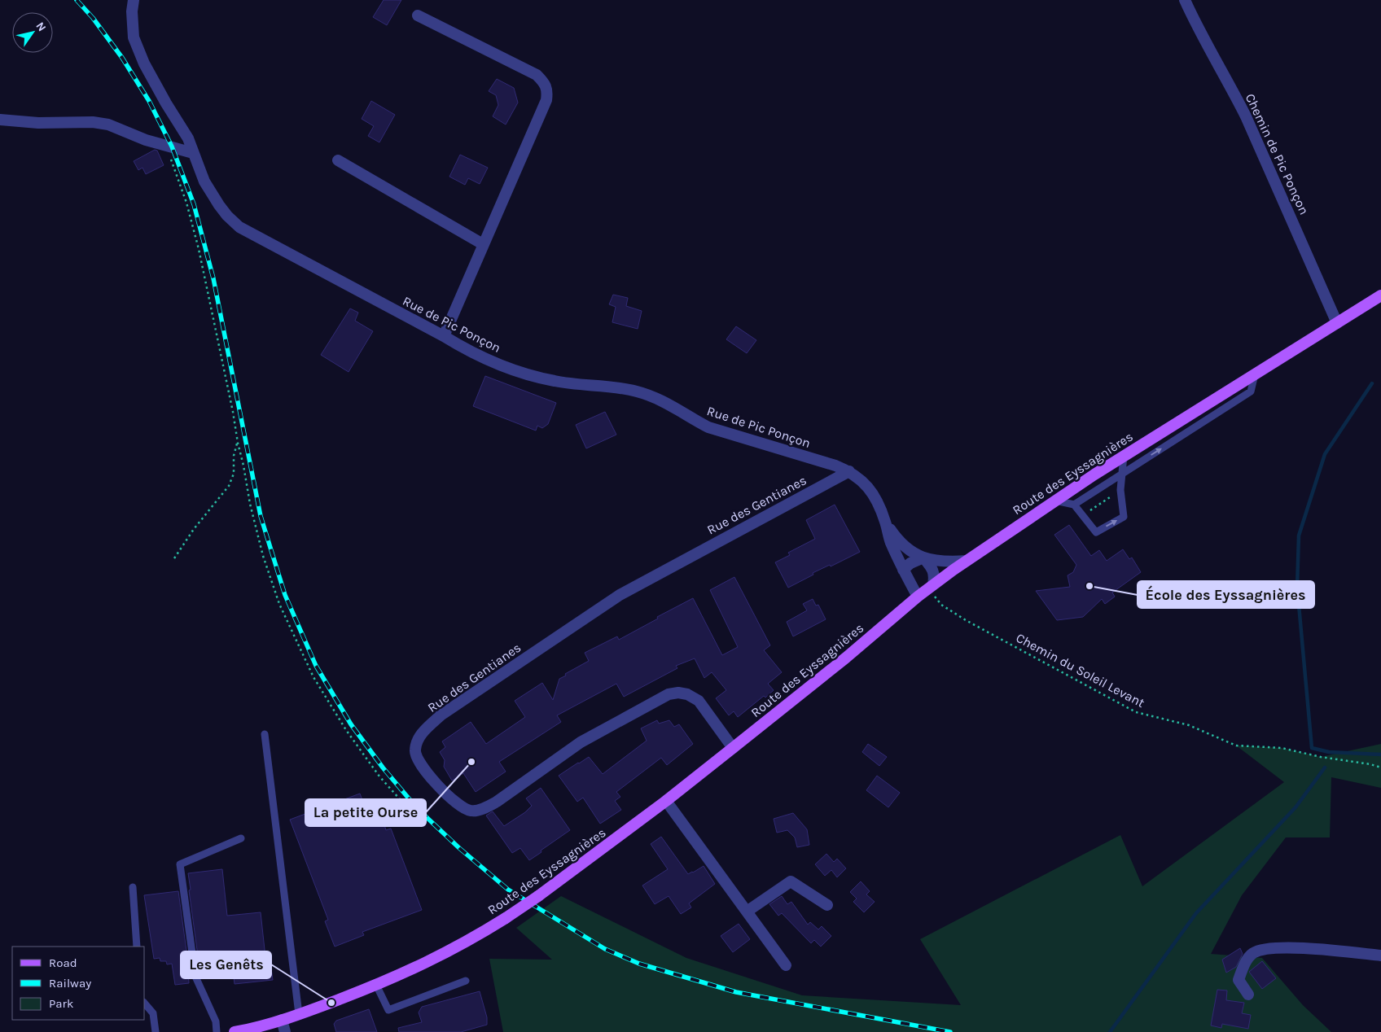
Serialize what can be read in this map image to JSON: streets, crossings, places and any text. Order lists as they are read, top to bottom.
{
  "streets": {
    "main road": ["Route des Eyssagnières"],
    "street": ["Chemin de Pic Ponçon", "Rue de Pic Ponçon", "Rue des Gentianes"],
    "path": ["Chemin du Soleil Levant"]
  },
  "crossings": [
    ["Chemin de Pic Ponçon", "Route des Eyssagnières"],
    ["Rue de Pic Ponçon", "Route des Eyssagnières"],
    ["Rue de Pic Ponçon", "Rue des Gentianes"],
    ["Rue de Pic Ponçon", "Chemin du Soleil Levant"],
    ["Route des Eyssagnières", "Rue des Gentianes"],
    ["Route des Eyssagnières", "Chemin du Soleil Levant"]
  ],
  "places": ["École des Eyssagnières", "La petite Ourse", "Les Genêts"],
  "legend": ["Road", "Railway", "Park"],
  "north": "top right"
}
